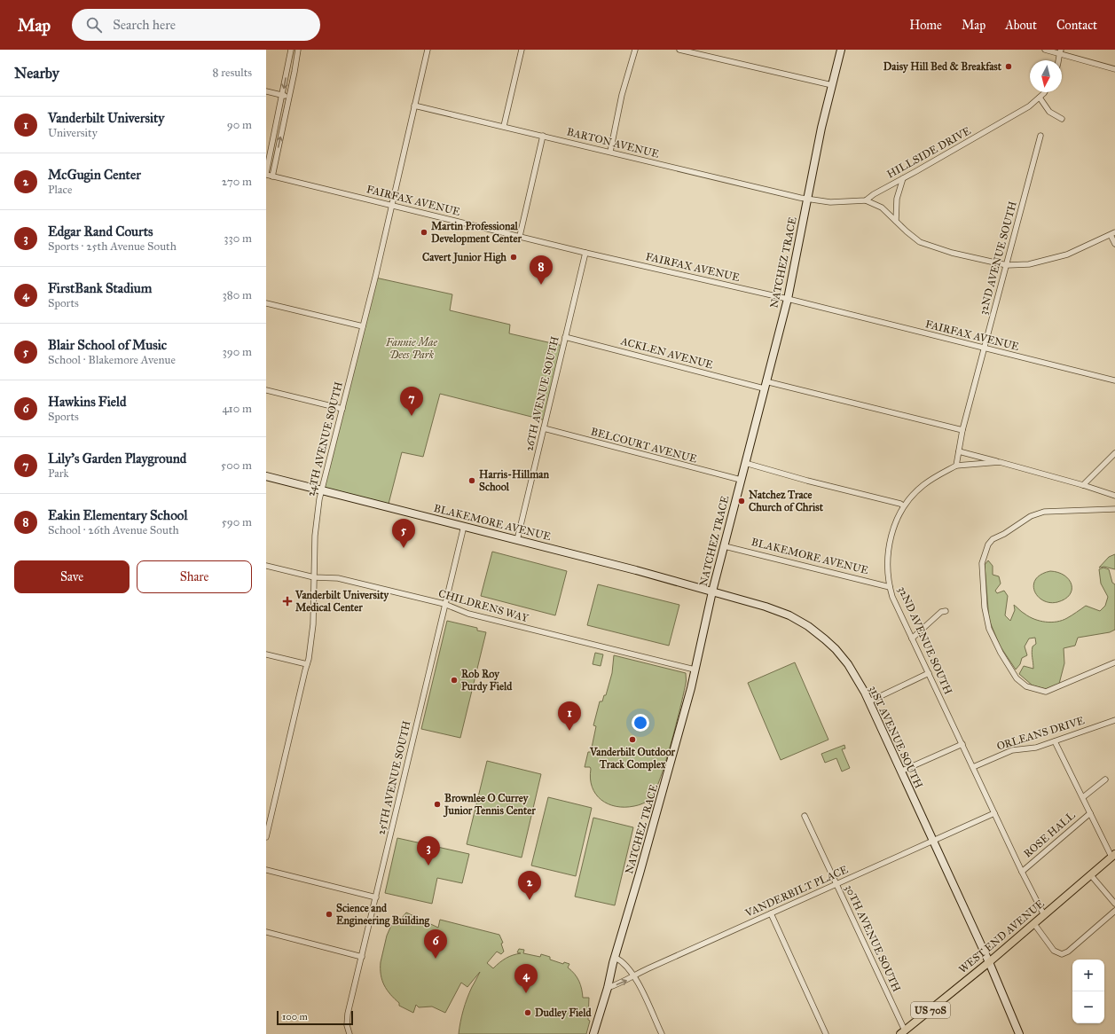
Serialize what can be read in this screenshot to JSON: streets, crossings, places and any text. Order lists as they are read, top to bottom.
{
  "streets": {
    "main road": [
      "NATCHEZ TRACE",
      "BLAKEMORE AVENUE",
      "31ST AVENUE SOUTH",
      "WEST END AVENUE",
      "US 70S"
    ],
    "street": [
      "BARTON AVENUE",
      "HILLSIDE DRIVE",
      "FAIRFAX AVENUE",
      "32ND AVENUE SOUTH",
      "ACKLEN AVENUE",
      "26TH AVENUE SOUTH",
      "24TH AVENUE SOUTH",
      "BELCOURT AVENUE",
      "CHILDRENS WAY",
      "ORLEANS DRIVE",
      "25TH AVENUE SOUTH",
      "ROSE HALL",
      "VANDERBILT PLACE",
      "30TH AVENUE SOUTH"
    ]
  },
  "crossings": [
    ["BARTON AVENUE", "NATCHEZ TRACE"],
    ["BARTON AVENUE", "24TH AVENUE SOUTH"],
    ["FAIRFAX AVENUE", "32ND AVENUE SOUTH"],
    ["FAIRFAX AVENUE", "NATCHEZ TRACE"],
    ["FAIRFAX AVENUE", "26TH AVENUE SOUTH"],
    ["FAIRFAX AVENUE", "24TH AVENUE SOUTH"],
    ["32ND AVENUE SOUTH", "ACKLEN AVENUE"],
    ["32ND AVENUE SOUTH", "BLAKEMORE AVENUE"],
    ["32ND AVENUE SOUTH", "ORLEANS DRIVE"],
    ["32ND AVENUE SOUTH", "ROSE HALL"],
    ["32ND AVENUE SOUTH", "VANDERBILT PLACE"],
    ["32ND AVENUE SOUTH", "WEST END AVENUE"],
    ["NATCHEZ TRACE", "ACKLEN AVENUE"],
    ["NATCHEZ TRACE", "BELCOURT AVENUE"],
    ["NATCHEZ TRACE", "BLAKEMORE AVENUE"],
    ["NATCHEZ TRACE", "CHILDRENS WAY"],
    ["NATCHEZ TRACE", "31ST AVENUE SOUTH"],
    ["NATCHEZ TRACE", "VANDERBILT PLACE"],
    ["ACKLEN AVENUE", "26TH AVENUE SOUTH"],
    ["26TH AVENUE SOUTH", "BELCOURT AVENUE"],
    ["26TH AVENUE SOUTH", "BLAKEMORE AVENUE"],
    ["24TH AVENUE SOUTH", "BLAKEMORE AVENUE"],
    ["24TH AVENUE SOUTH", "CHILDRENS WAY"],
    ["BLAKEMORE AVENUE", "31ST AVENUE SOUTH"],
    ["BLAKEMORE AVENUE", "25TH AVENUE SOUTH"],
    ["CHILDRENS WAY", "25TH AVENUE SOUTH"],
    ["31ST AVENUE SOUTH", "VANDERBILT PLACE"],
    ["31ST AVENUE SOUTH", "WEST END AVENUE"],
    ["VANDERBILT PLACE", "30TH AVENUE SOUTH"],
    ["WEST END AVENUE", "30TH AVENUE SOUTH"]
  ],
  "parks": ["Fannie Mae Dees Park"],
  "places": {
    "other": [
      "Daisy Hill Bed & Breakfast",
      "Martin Professional Development Center",
      "Cavert Junior High",
      "Harris-Hillman School",
      "Natchez Trace Church of Christ",
      "Rob Roy Purdy Field",
      "Vanderbilt Outdoor Track Complex",
      "Brownlee O Currey Junior Tennis Center",
      "Science and Engineering Building",
      "Dudley Field"
    ],
    "health": ["Vanderbilt University Medical Center"]
  },
  "scale_bar": "100 m",
  "north": "bottom",
  "page": {
    "header": "Map",
    "search": "Search here",
    "nav": [
      "Home",
      "Map",
      "About",
      "Contact"
    ],
    "heading": ["Nearby", "8 results"],
    "list": [
      {
        "mark": "1",
        "name": "Vanderbilt University",
        "note": "University",
        "value": "90 m"
      },
      {
        "mark": "2",
        "name": "McGugin Center",
        "note": "Place",
        "value": "270 m"
      },
      {
        "mark": "3",
        "name": "Edgar Rand Courts",
        "note": "Sports · 25th Avenue South",
        "value": "330 m"
      },
      {
        "mark": "4",
        "name": "FirstBank Stadium",
        "note": "Sports",
        "value": "380 m"
      },
      {
        "mark": "5",
        "name": "Blair School of Music",
        "note": "School · Blakemore Avenue",
        "value": "390 m"
      },
      {
        "mark": "6",
        "name": "Hawkins Field",
        "note": "Sports",
        "value": "410 m"
      },
      {
        "mark": "7",
        "name": "Lily's Garden Playground",
        "note": "Park",
        "value": "500 m"
      },
      {
        "mark": "8",
        "name": "Eakin Elementary School",
        "note": "School · 26th Avenue South",
        "value": "590 m"
      }
    ],
    "pins": [
      "8",
      "7",
      "5",
      "1",
      "3",
      "2",
      "6",
      "4"
    ],
    "buttons": ["Save", "Share"],
    "map_buttons": ["+", "−"],
    "scale": "100 m"
  }
}
